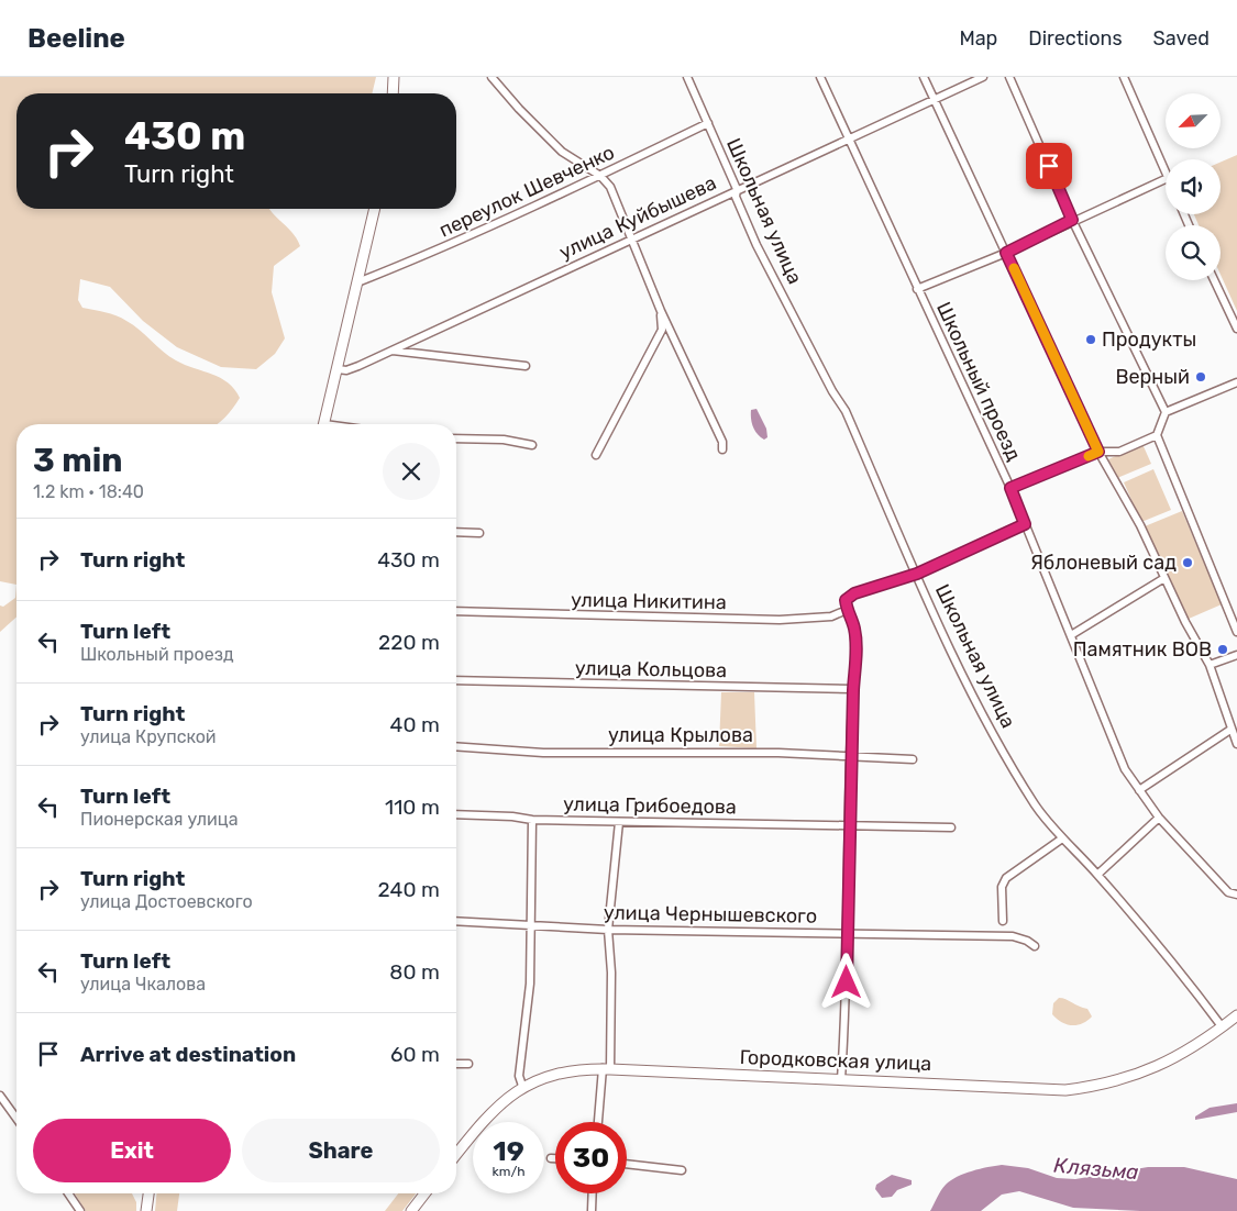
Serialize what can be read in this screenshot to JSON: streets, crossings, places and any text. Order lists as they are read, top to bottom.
{
  "streets": {
    "main road": ["Городковская улица"],
    "street": [
      "переулок Шевченко",
      "Школьная улица",
      "улица Куйбышева",
      "Школьный проезд",
      "улица Никитина",
      "улица Кольцова",
      "улица Крылова",
      "улица Грибоедова",
      "улица Чернышевского"
    ]
  },
  "crossings": [
    ["переулок Шевченко", "Школьная улица"],
    ["Школьная улица", "улица Куйбышева"],
    ["Школьная улица", "Городковская улица"],
    ["улица Куйбышева", "Школьный проезд"]
  ],
  "water": ["Клязьма"],
  "places": [
    "Продукты",
    "Верный",
    "Яблоневый сад",
    "Памятник ВОВ"
  ],
  "north": "bottom left",
  "page": {
    "header": "Beeline",
    "nav": ["Map", "Directions", "Saved"],
    "turn": ["430 m", "Turn right"],
    "heading": ["3 min", "1.2 km · 18:40"],
    "list": [
      {
        "name": "Turn right",
        "value": "430 m"
      },
      {
        "name": "Turn left",
        "note": "Школьный проезд",
        "value": "220 m"
      },
      {
        "name": "Turn right",
        "note": "улица Крупской",
        "value": "40 m"
      },
      {
        "name": "Turn left",
        "note": "Пионерская улица",
        "value": "110 m"
      },
      {
        "name": "Turn right",
        "note": "улица Достоевского",
        "value": "240 m"
      },
      {
        "name": "Turn left",
        "note": "улица Чкалова",
        "value": "80 m"
      },
      {
        "name": "Arrive at destination",
        "value": "60 m"
      }
    ],
    "buttons": ["Exit", "Share"],
    "speed": "19 km/h",
    "limit": "30"
  }
}
